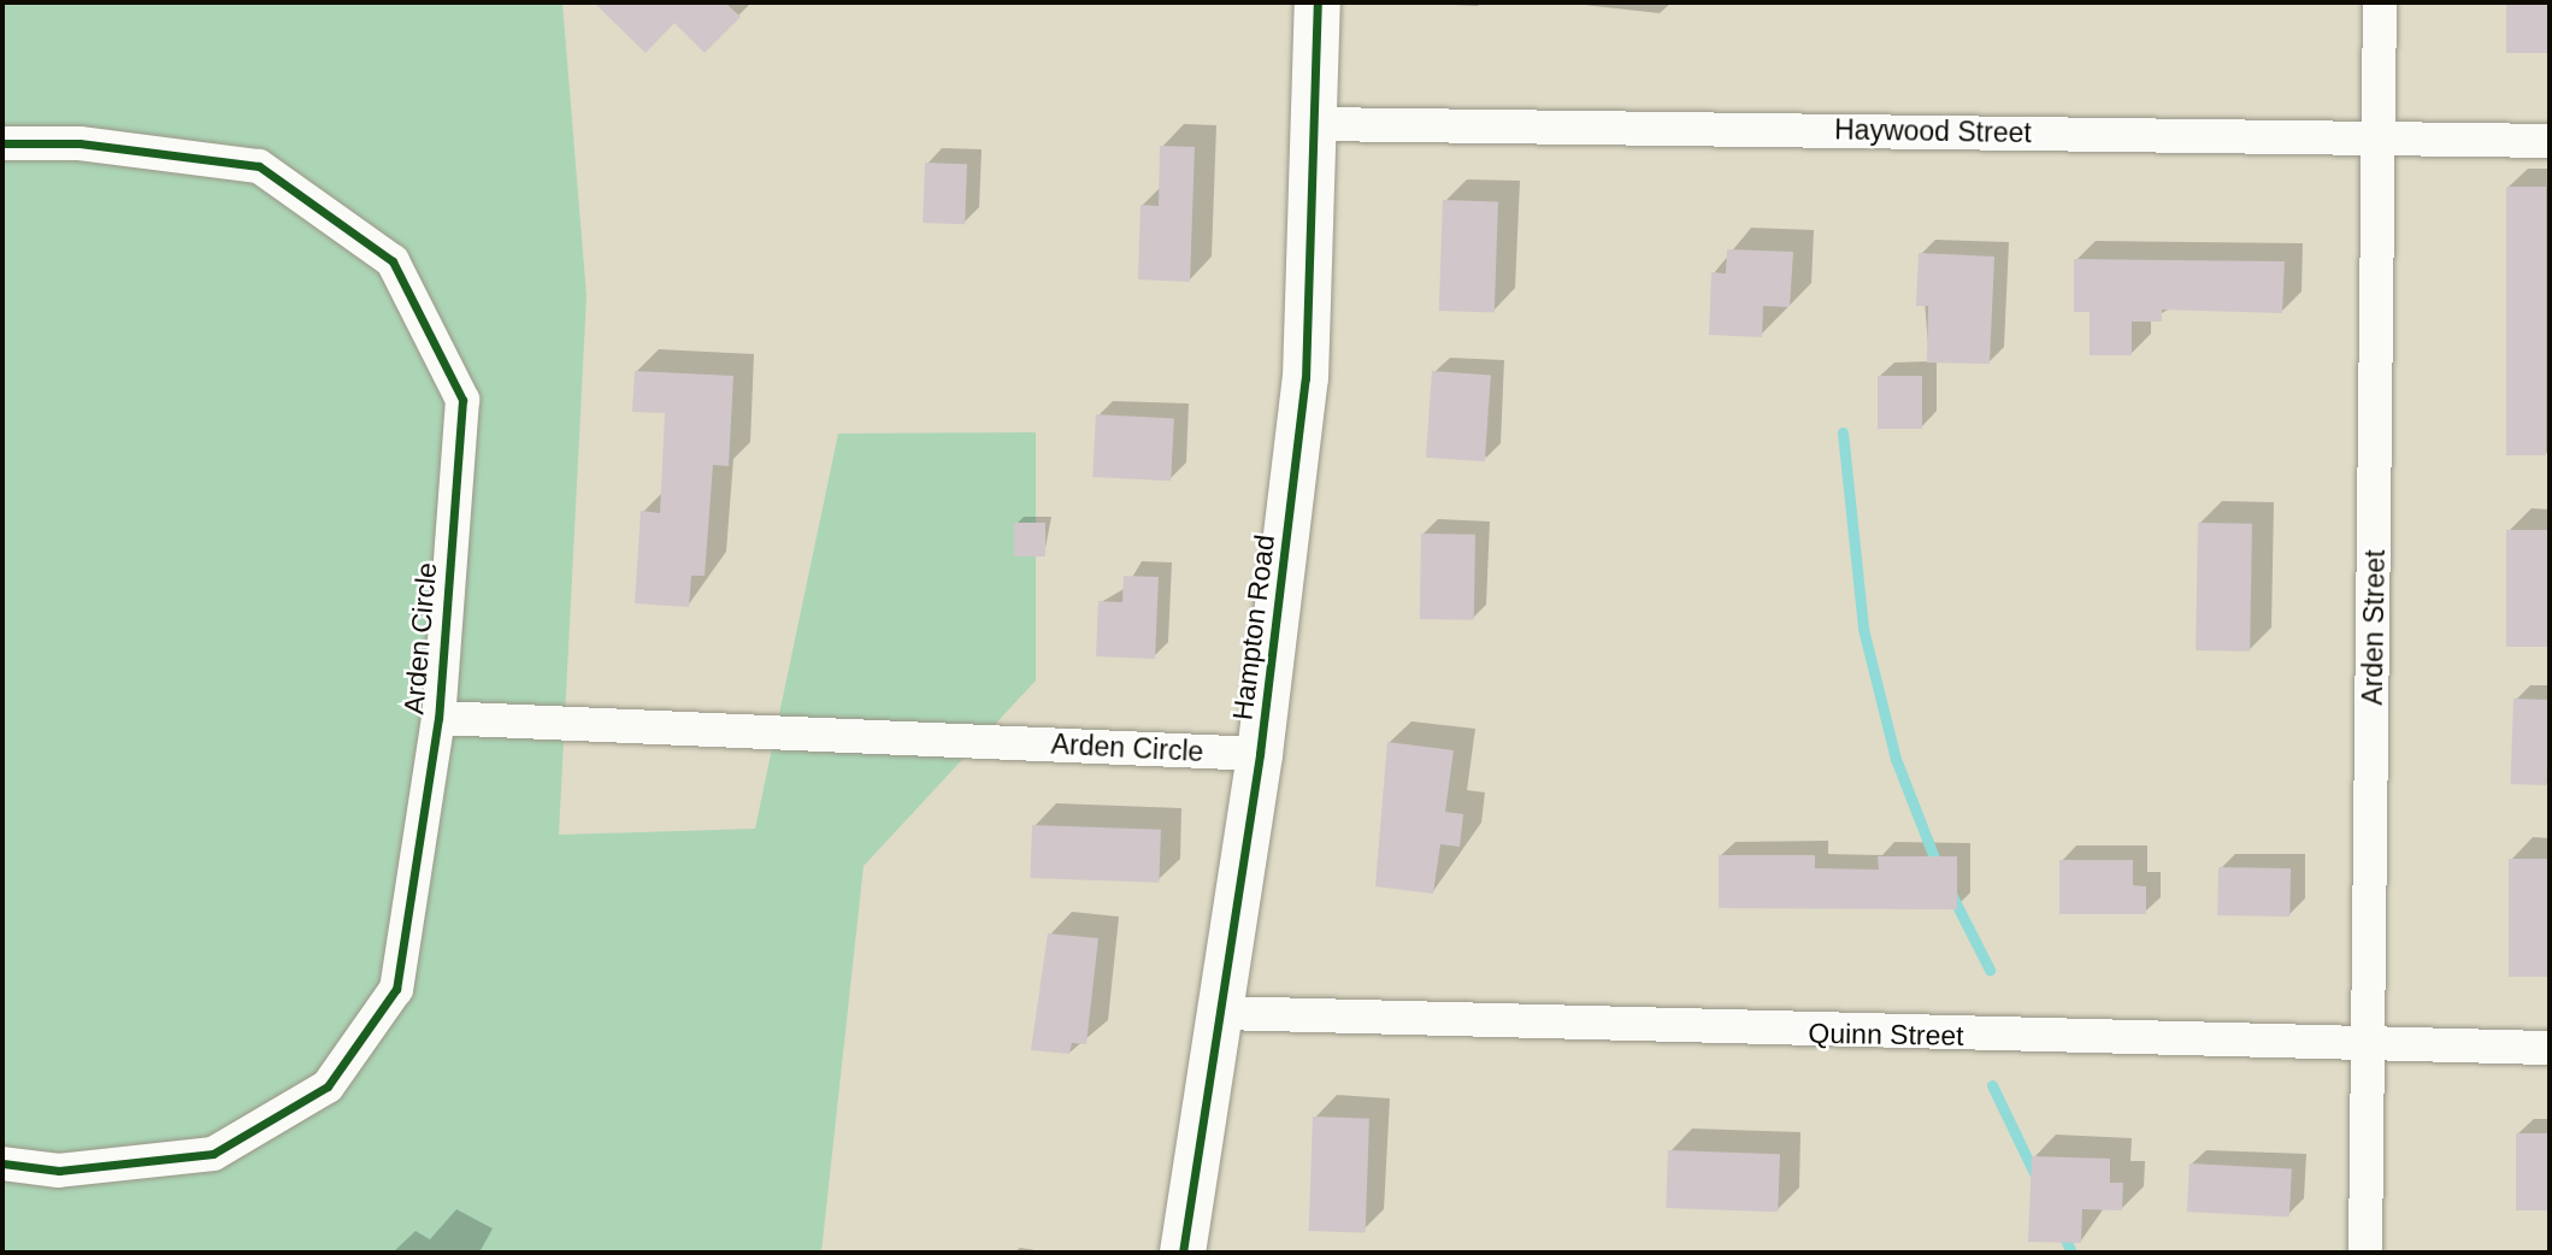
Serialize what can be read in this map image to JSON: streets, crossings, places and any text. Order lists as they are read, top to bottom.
{
  "streets": {
    "main road": ["Hampton Road"],
    "street": [
      "Haywood Street",
      "Arden Street",
      "Arden Circle",
      "Quinn Street"
    ]
  },
  "crossings": [
    ["Haywood Street", "Hampton Road"],
    ["Haywood Street", "Arden Street"],
    ["Hampton Road", "Arden Circle"],
    ["Hampton Road", "Quinn Street"],
    ["Arden Street", "Quinn Street"]
  ]
}
